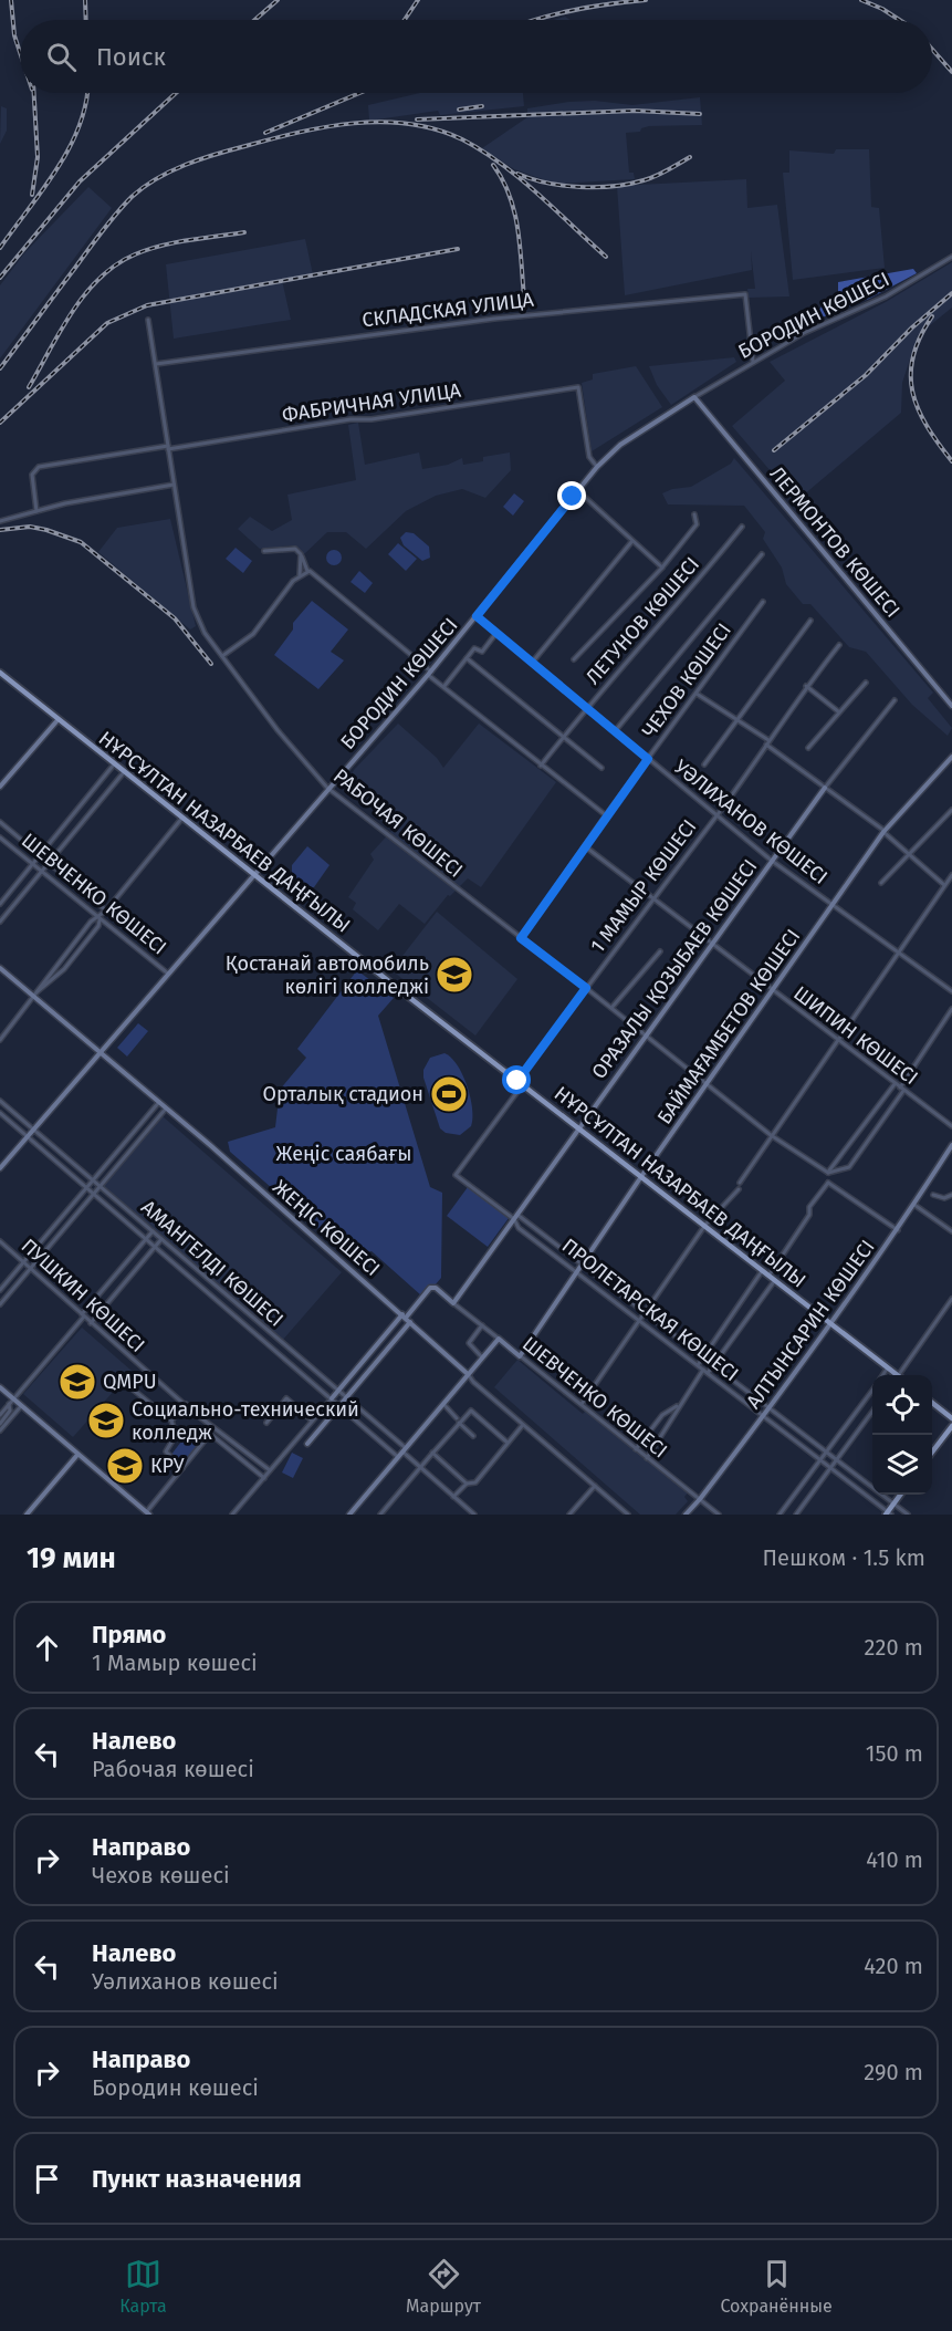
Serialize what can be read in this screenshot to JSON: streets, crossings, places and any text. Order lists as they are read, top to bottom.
{
  "streets": {
    "main road": ["НҰРСҰЛТАН НАЗАРБАЕВ ДАҢҒЫЛЫ"],
    "street": [
      "СКЛАДСКАЯ УЛИЦА",
      "БОРОДИН КӨШЕСІ",
      "ФАБРИЧНАЯ УЛИЦА",
      "ЛЕРМОНТОВ КӨШЕСІ",
      "ЛЕТУНОВ КӨШЕСІ",
      "ЧЕХОВ КӨШЕСІ",
      "УӘЛИХАНОВ КӨШЕСІ",
      "РАБОЧАЯ КӨШЕСІ",
      "1 МАМЫР КӨШЕСІ",
      "ШЕВЧЕНКО КӨШЕСІ",
      "ОРАЗАЛЫ ҚОЗЫБАЕВ КӨШЕСІ",
      "БАЙМАҒАМБЕТОВ КӨШЕСІ",
      "ШИПИН КӨШЕСІ",
      "ЖЕҢІС КӨШЕСІ",
      "АМАНГЕЛДІ КӨШЕСІ",
      "ПУШКИН КӨШЕСІ",
      "ПРОЛЕТАРСКАЯ КӨШЕСІ",
      "АЛТЫНСАРИН КӨШЕСІ"
    ]
  },
  "crossings": [
    ["СКЛАДСКАЯ УЛИЦА", "БОРОДИН КӨШЕСІ"],
    ["СКЛАДСКАЯ УЛИЦА", "РАБОЧАЯ КӨШЕСІ"],
    ["БОРОДИН КӨШЕСІ", "ФАБРИЧНАЯ УЛИЦА"],
    ["БОРОДИН КӨШЕСІ", "ЛЕРМОНТОВ КӨШЕСІ"],
    ["БОРОДИН КӨШЕСІ", "УӘЛИХАНОВ КӨШЕСІ"],
    ["БОРОДИН КӨШЕСІ", "РАБОЧАЯ КӨШЕСІ"],
    ["БОРОДИН КӨШЕСІ", "НҰРСҰЛТАН НАЗАРБАЕВ ДАҢҒЫЛЫ"],
    ["БОРОДИН КӨШЕСІ", "ШЕВЧЕНКО КӨШЕСІ"],
    ["БОРОДИН КӨШЕСІ", "ЖЕҢІС КӨШЕСІ"],
    ["БОРОДИН КӨШЕСІ", "АМАНГЕЛДІ КӨШЕСІ"],
    ["ФАБРИЧНАЯ УЛИЦА", "РАБОЧАЯ КӨШЕСІ"],
    ["ЛЕТУНОВ КӨШЕСІ", "УӘЛИХАНОВ КӨШЕСІ"],
    ["ЧЕХОВ КӨШЕСІ", "УӘЛИХАНОВ КӨШЕСІ"],
    ["ЧЕХОВ КӨШЕСІ", "РАБОЧАЯ КӨШЕСІ"],
    ["ЧЕХОВ КӨШЕСІ", "ШИПИН КӨШЕСІ"],
    ["УӘЛИХАНОВ КӨШЕСІ", "1 МАМЫР КӨШЕСІ"],
    ["УӘЛИХАНОВ КӨШЕСІ", "ОРАЗАЛЫ ҚОЗЫБАЕВ КӨШЕСІ"],
    ["УӘЛИХАНОВ КӨШЕСІ", "БАЙМАҒАМБЕТОВ КӨШЕСІ"],
    ["РАБОЧАЯ КӨШЕСІ", "1 МАМЫР КӨШЕСІ"],
    ["РАБОЧАЯ КӨШЕСІ", "ОРАЗАЛЫ ҚОЗЫБАЕВ КӨШЕСІ"],
    ["РАБОЧАЯ КӨШЕСІ", "БАЙМАҒАМБЕТОВ КӨШЕСІ"],
    ["РАБОЧАЯ КӨШЕСІ", "АЛТЫНСАРИН КӨШЕСІ"],
    ["НҰРСҰЛТАН НАЗАРБАЕВ ДАҢҒЫЛЫ", "1 МАМЫР КӨШЕСІ"],
    ["НҰРСҰЛТАН НАЗАРБАЕВ ДАҢҒЫЛЫ", "ОРАЗАЛЫ ҚОЗЫБАЕВ КӨШЕСІ"],
    ["НҰРСҰЛТАН НАЗАРБАЕВ ДАҢҒЫЛЫ", "БАЙМАҒАМБЕТОВ КӨШЕСІ"],
    ["НҰРСҰЛТАН НАЗАРБАЕВ ДАҢҒЫЛЫ", "АЛТЫНСАРИН КӨШЕСІ"],
    ["1 МАМЫР КӨШЕСІ", "ШИПИН КӨШЕСІ"],
    ["1 МАМЫР КӨШЕСІ", "ПРОЛЕТАРСКАЯ КӨШЕСІ"],
    ["ШЕВЧЕНКО КӨШЕСІ", "ОРАЗАЛЫ ҚОЗЫБАЕВ КӨШЕСІ"],
    ["ШЕВЧЕНКО КӨШЕСІ", "БАЙМАҒАМБЕТОВ КӨШЕСІ"],
    ["ШЕВЧЕНКО КӨШЕСІ", "АЛТЫНСАРИН КӨШЕСІ"],
    ["ОРАЗАЛЫ ҚОЗЫБАЕВ КӨШЕСІ", "ШИПИН КӨШЕСІ"],
    ["ОРАЗАЛЫ ҚОЗЫБАЕВ КӨШЕСІ", "ПРОЛЕТАРСКАЯ КӨШЕСІ"],
    ["БАЙМАҒАМБЕТОВ КӨШЕСІ", "ШИПИН КӨШЕСІ"],
    ["БАЙМАҒАМБЕТОВ КӨШЕСІ", "ПРОЛЕТАРСКАЯ КӨШЕСІ"],
    ["ПРОЛЕТАРСКАЯ КӨШЕСІ", "АЛТЫНСАРИН КӨШЕСІ"]
  ],
  "parks": ["Жеңіс саябағы"],
  "places": {
    "school or university": [
      "Қостанай автомобиль көлігі колледжі",
      "QMPU",
      "Социально-технический колледж",
      "КРУ"
    ],
    "sports": ["Орталық стадион"]
  },
  "page": {
    "search": "Поиск",
    "heading": ["19 мин", "Пешком · 1.5 km"],
    "list": [
      ["Прямо", "1 Мамыр көшесі", "220 m"],
      ["Налево", "Рабочая көшесі", "150 m"],
      ["Направо", "Чехов көшесі", "410 m"],
      ["Налево", "Уәлиханов көшесі", "420 m"],
      ["Направо", "Бородин көшесі", "290 m"],
      "Пункт назначения"
    ],
    "nav": ["Карта", "Маршрут", "Сохранённые"]
  }
}
